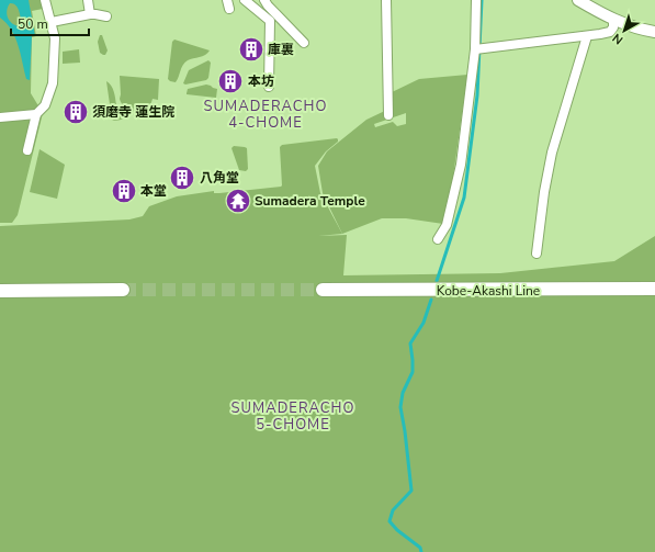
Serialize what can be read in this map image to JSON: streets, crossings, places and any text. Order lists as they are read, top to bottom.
{
  "streets": {
    "main road": ["Kobe-Akashi Line"]
  },
  "districts": ["SUMADERACHO 4-CHOME", "SUMADERACHO 5-CHOME"],
  "places": {
    "building": [
      "庫裏",
      "本坊",
      "須磨寺 蓮生院",
      "八角堂",
      "本堂"
    ],
    "temple": ["Sumadera Temple"]
  },
  "scale_bar": "50 m",
  "north": "bottom left"
}
